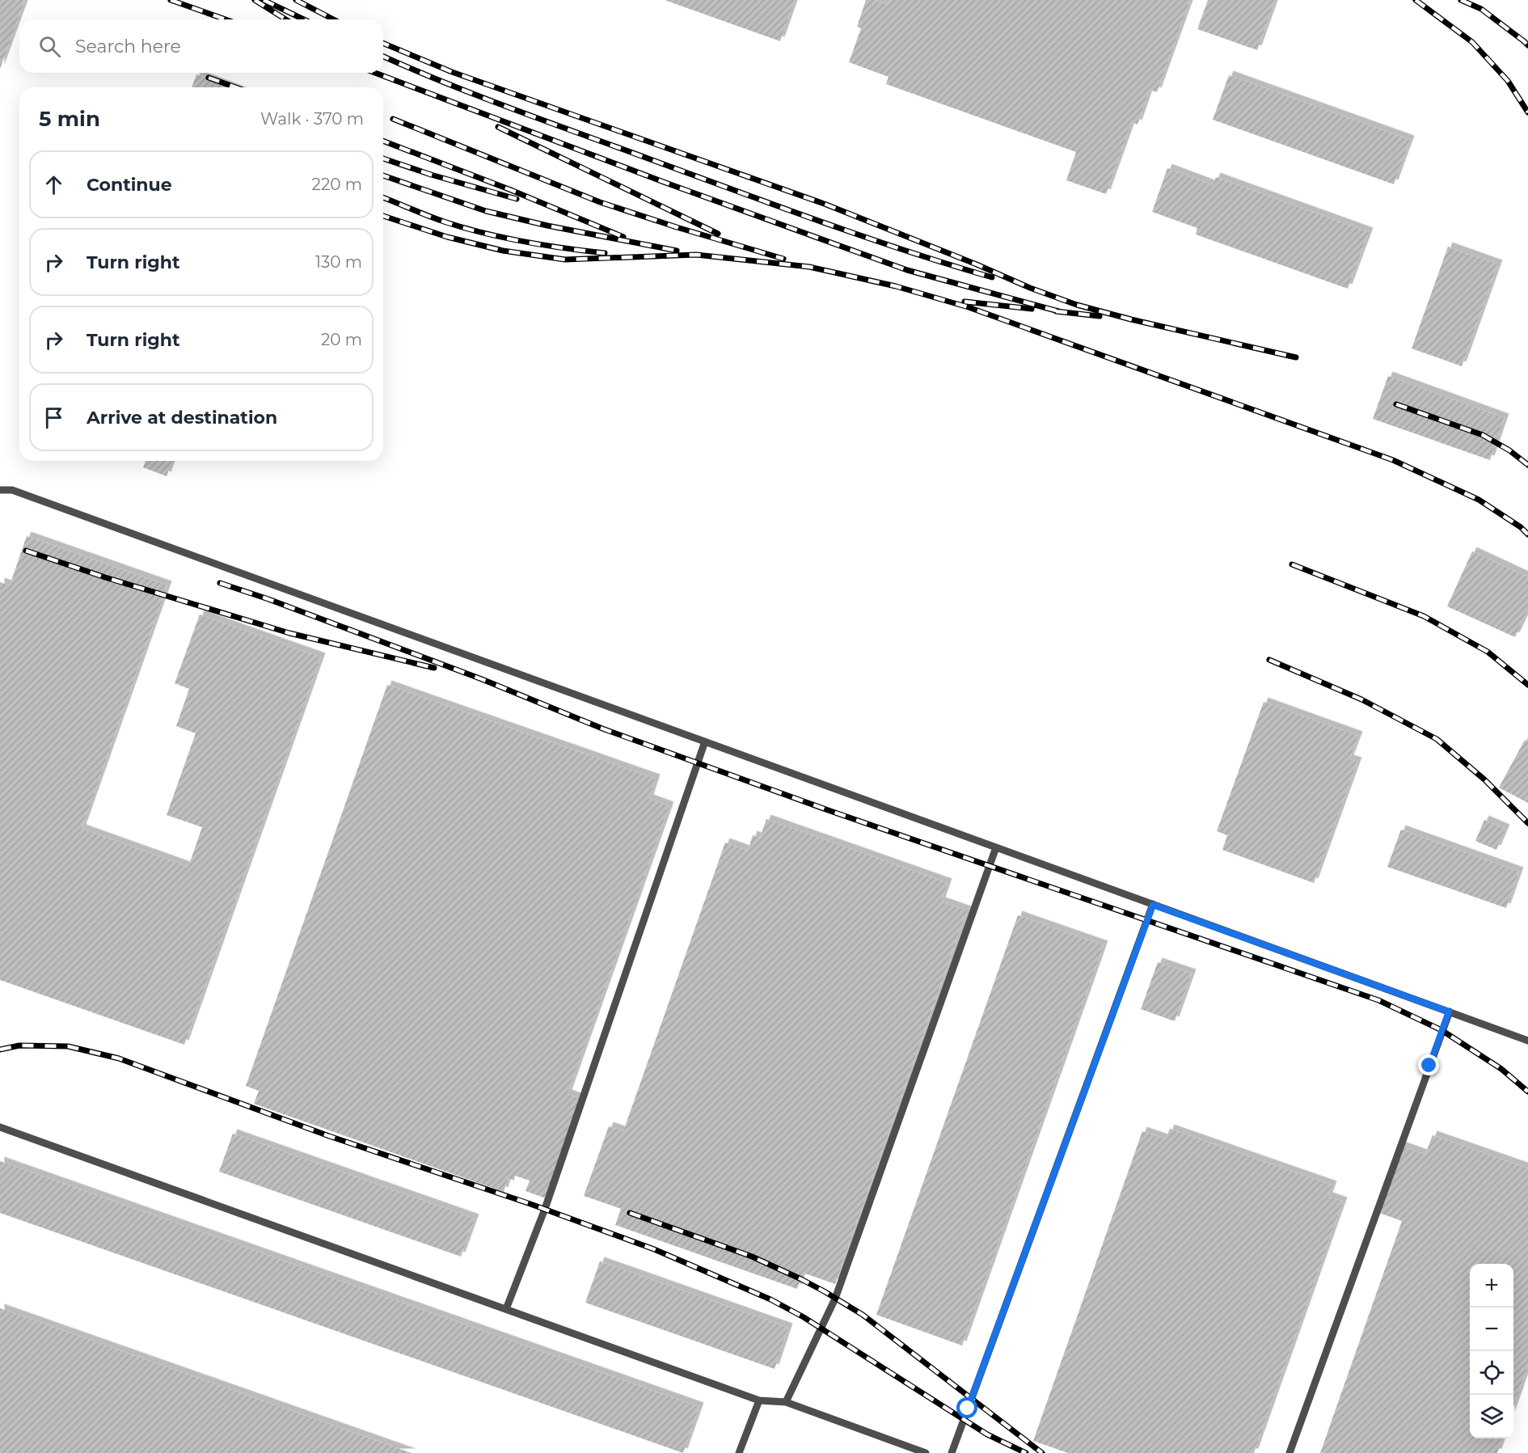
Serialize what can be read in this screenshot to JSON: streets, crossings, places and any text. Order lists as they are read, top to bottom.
{
  "page": {
    "search": "Search here",
    "heading": ["5 min", "Walk · 370 m"],
    "list": [
      ["Continue", "220 m"],
      ["Turn right", "130 m"],
      ["Turn right", "20 m"],
      "Arrive at destination"
    ],
    "map_buttons": ["+", "−"]
  }
}
